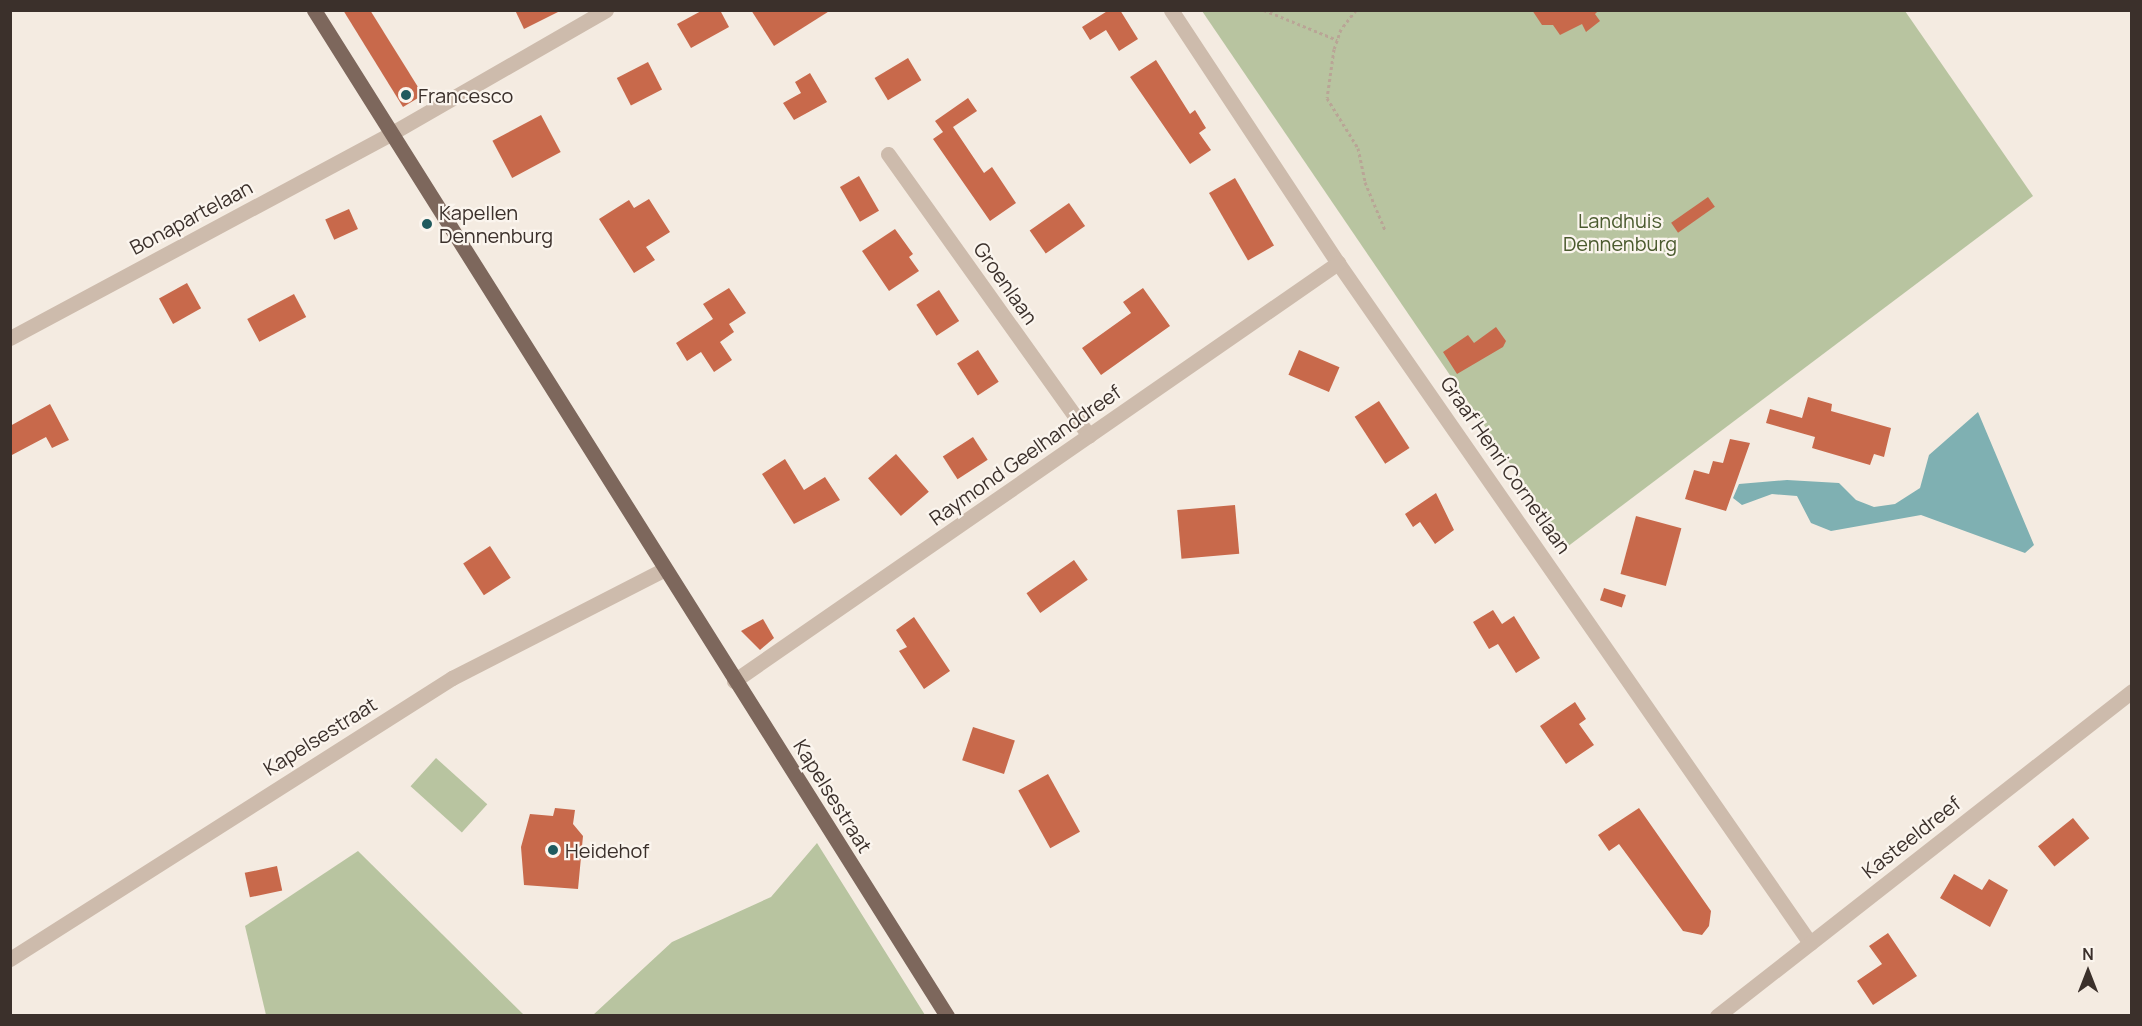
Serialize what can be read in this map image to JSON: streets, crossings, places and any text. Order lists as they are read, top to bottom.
{
  "streets": {
    "main road": ["Kapelsestraat"],
    "street": [
      "Bonapartelaan",
      "Groenlaan",
      "Raymond Geelhanddreef",
      "Graaf Henri Cornetlaan",
      "Kasteeldreef"
    ]
  },
  "crossings": [
    ["Bonapartelaan", "Kapelsestraat"],
    ["Groenlaan", "Raymond Geelhanddreef"],
    ["Raymond Geelhanddreef", "Graaf Henri Cornetlaan"],
    ["Raymond Geelhanddreef", "Kapelsestraat"],
    ["Graaf Henri Cornetlaan", "Kasteeldreef"]
  ],
  "parks": ["Landhuis Dennenburg"],
  "places": ["Francesco", "Kapellen Dennenburg", "Heidehof"],
  "north": "top"
}
